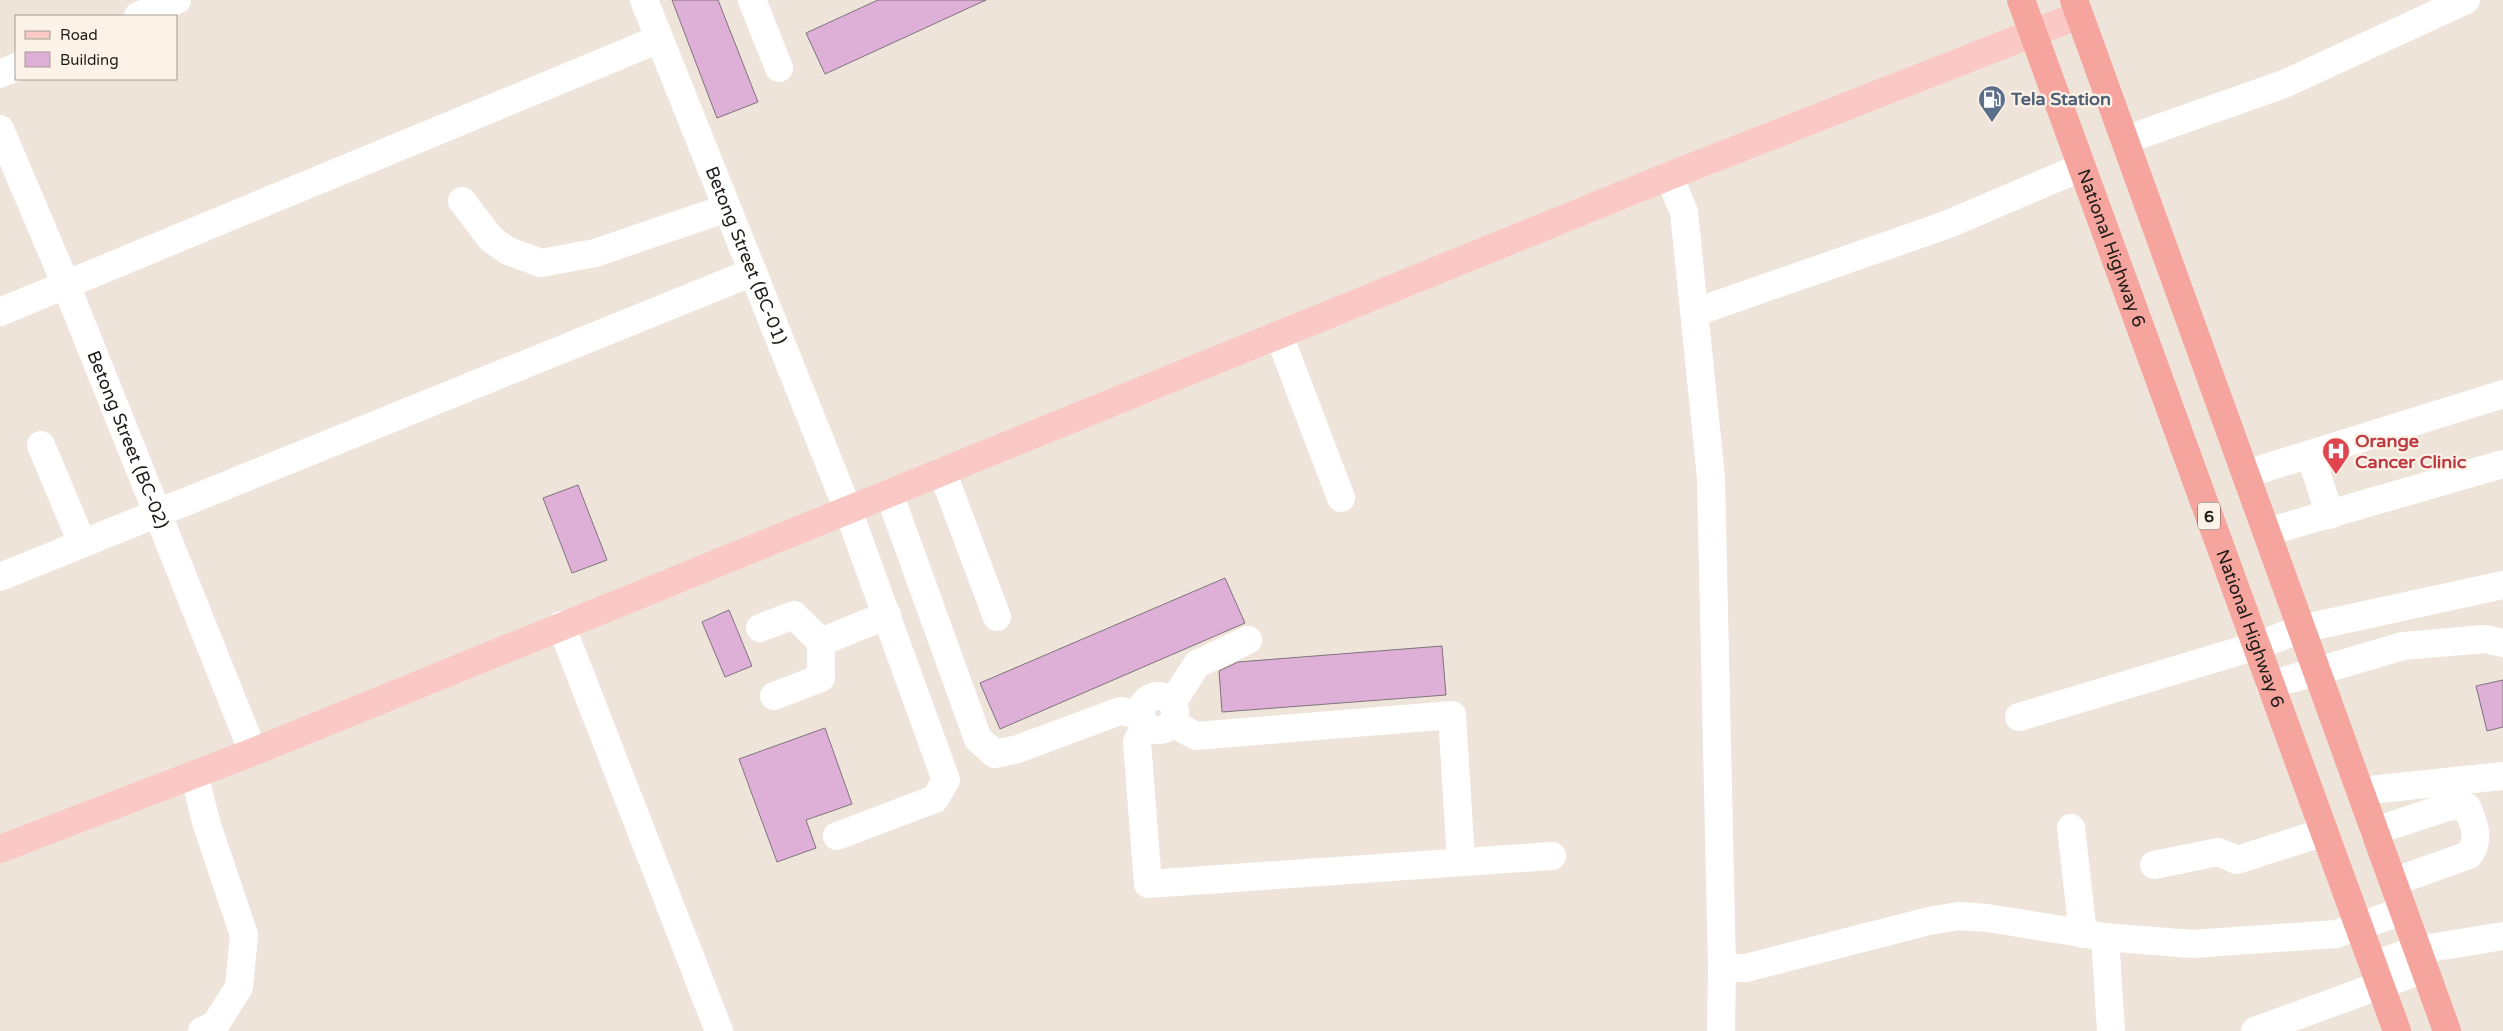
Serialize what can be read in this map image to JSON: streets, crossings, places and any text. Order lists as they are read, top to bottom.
{
  "streets": {
    "highway": ["National Highway 6", "6"],
    "street": ["Betong Street (BC-01)", "Betong Street (BC-02)"]
  },
  "places": {
    "fuel station": ["Tela Station"],
    "hospital": ["Orange Cancer Clinic"]
  },
  "legend": ["Road", "Building"]
}
